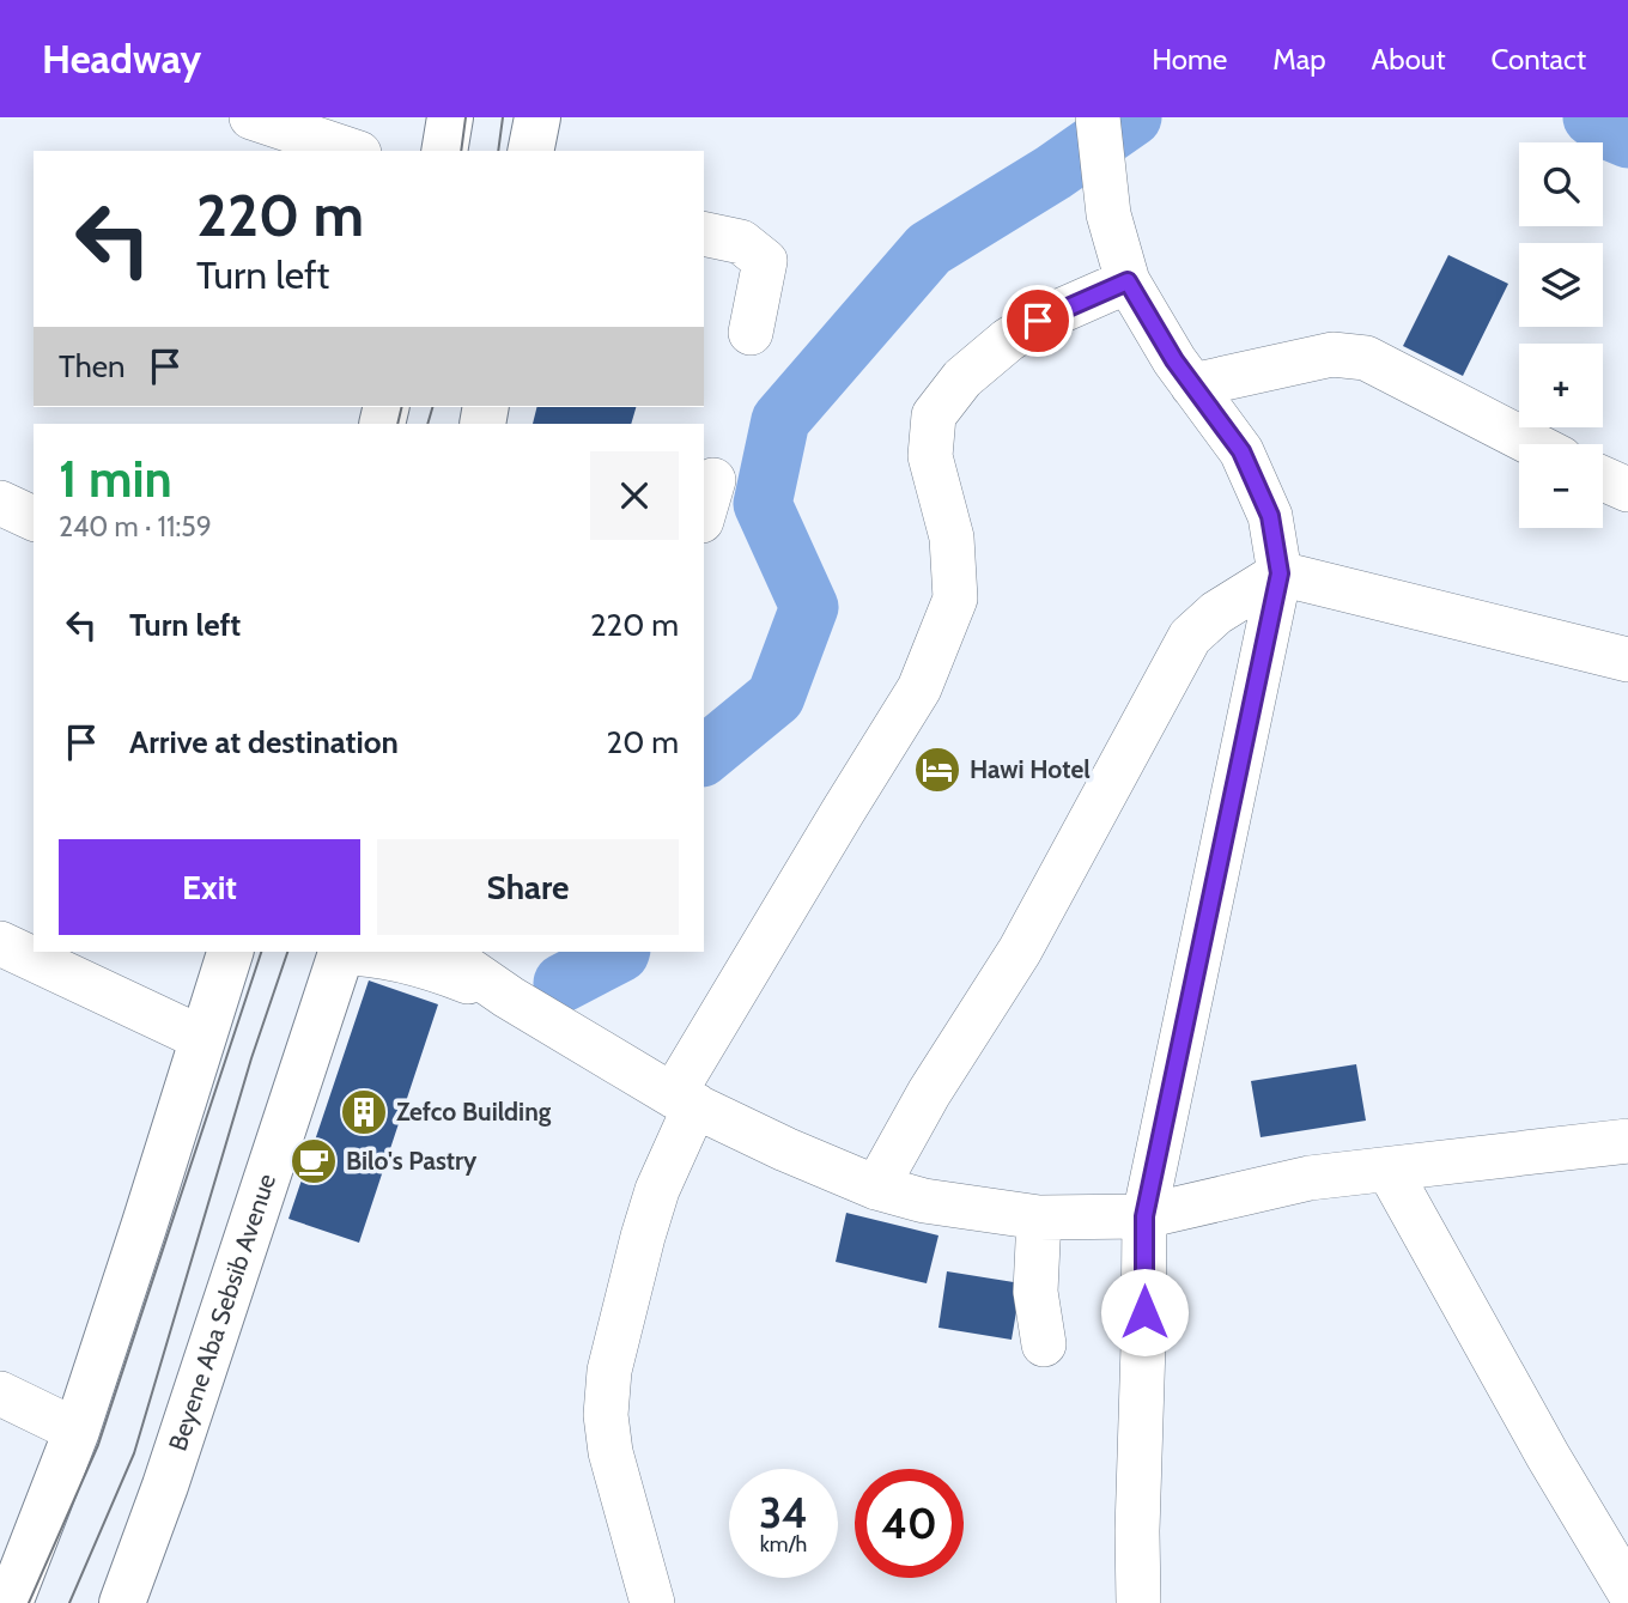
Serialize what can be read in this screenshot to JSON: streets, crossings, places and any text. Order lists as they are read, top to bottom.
{
  "streets": {
    "main road": ["Beyene Aba Sebsib Avenue"]
  },
  "places": {
    "hotel": ["Hawi Hotel"],
    "building": ["Zefco Building"],
    "cafe": ["Bilo's Pastry"]
  },
  "page": {
    "header": "Headway",
    "nav": [
      "Home",
      "Map",
      "About",
      "Contact"
    ],
    "map_buttons": ["+", "−"],
    "turn": ["220 m", "Turn left"],
    "then": "Then",
    "heading": ["1 min", "240 m · 11:59"],
    "list": [
      {
        "name": "Turn left",
        "value": "220 m"
      },
      {
        "name": "Arrive at destination",
        "value": "20 m"
      }
    ],
    "buttons": ["Exit", "Share"],
    "speed": "34 km/h",
    "limit": "40"
  }
}
